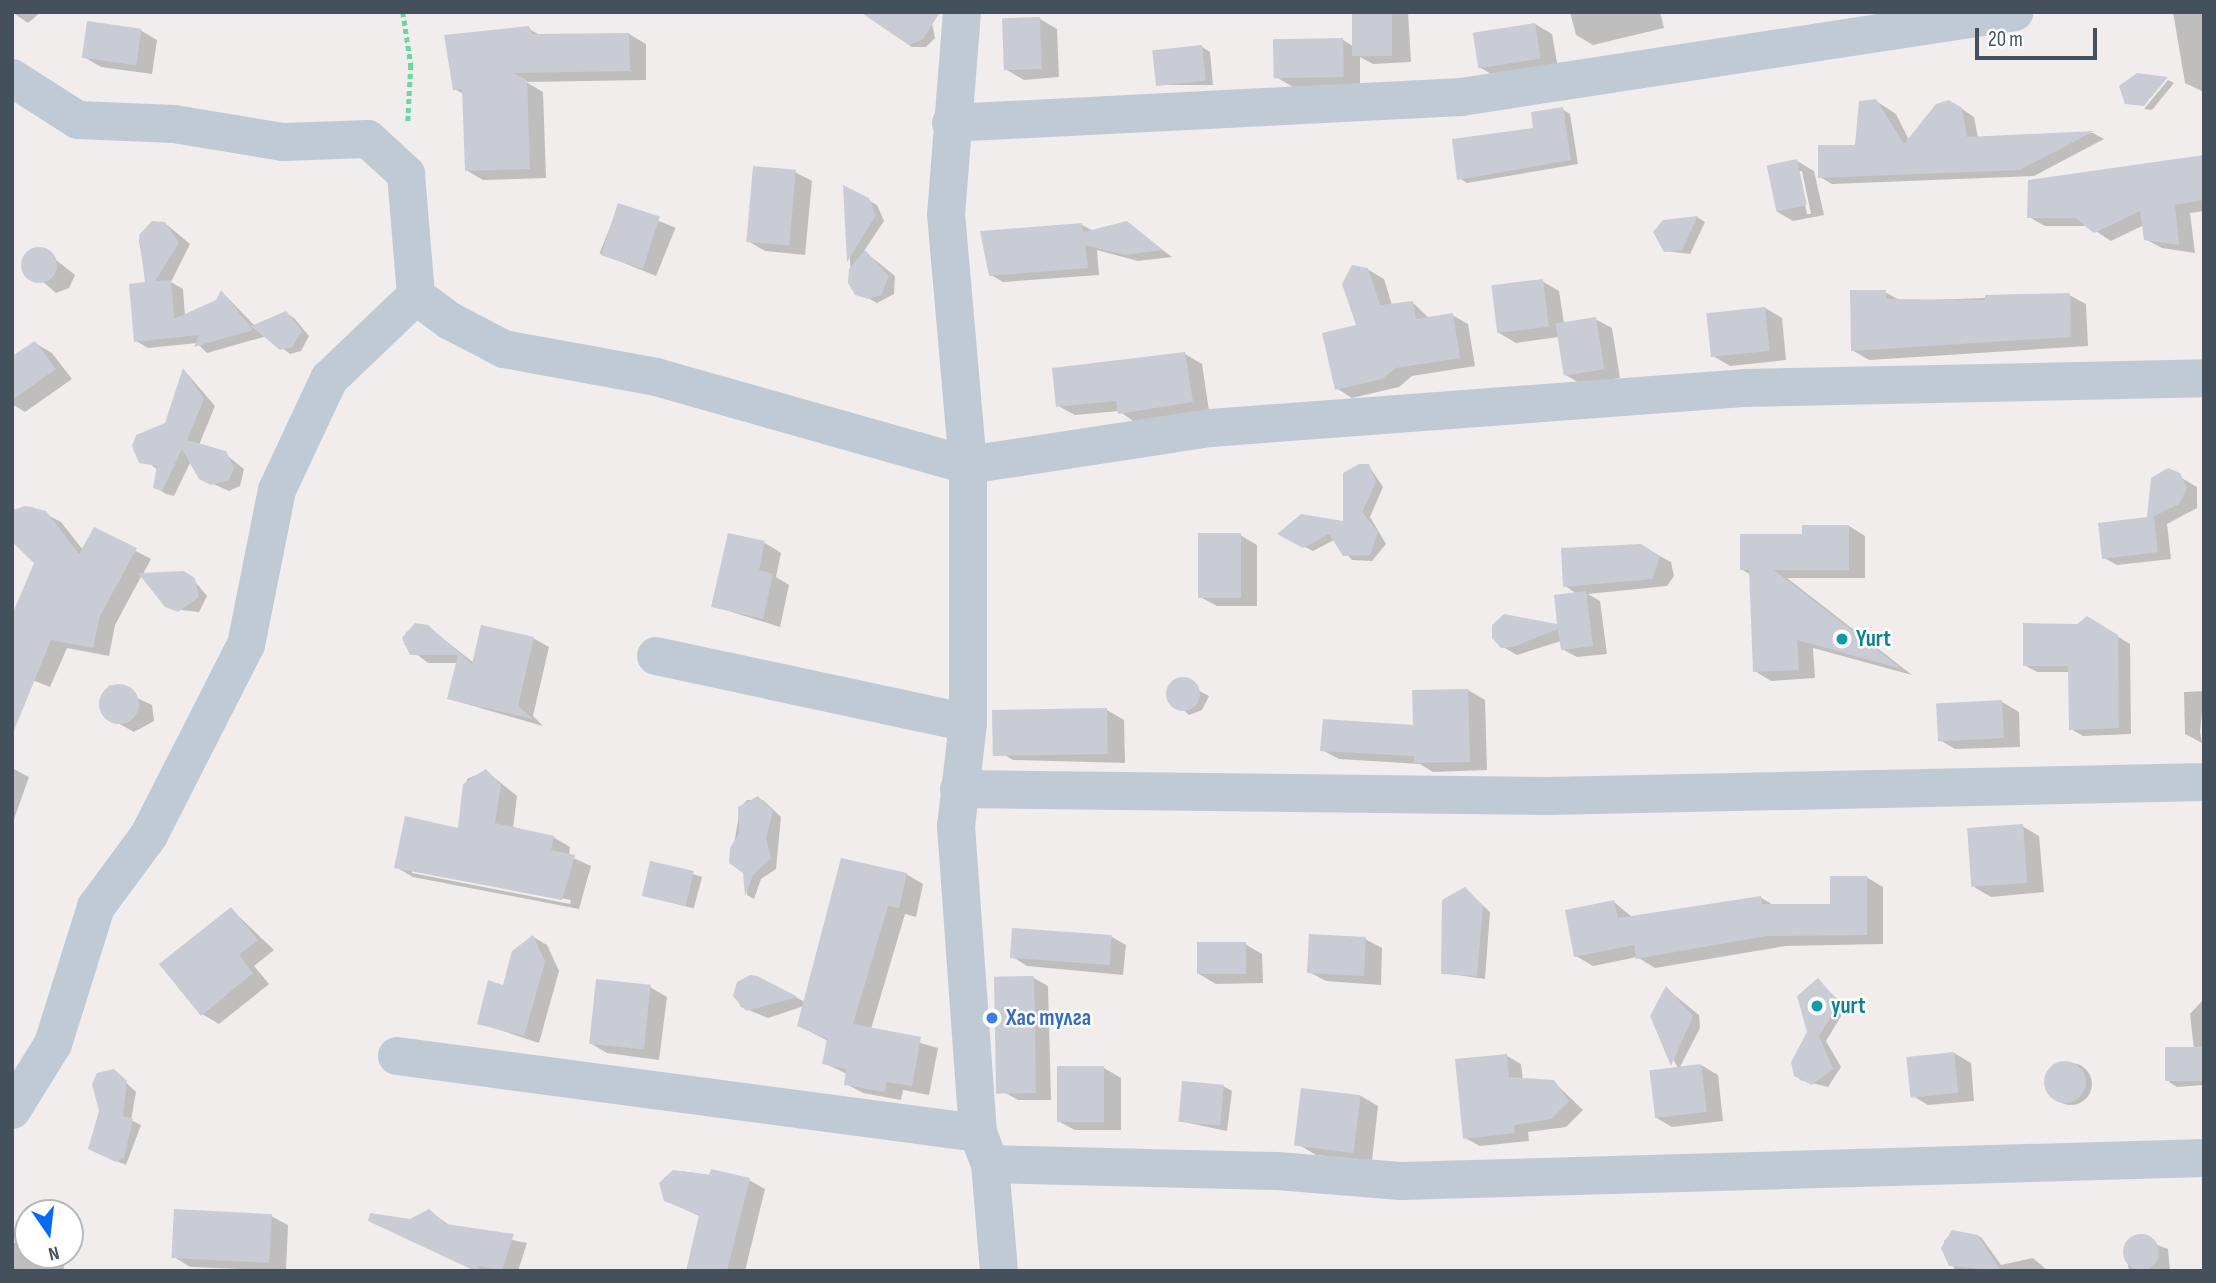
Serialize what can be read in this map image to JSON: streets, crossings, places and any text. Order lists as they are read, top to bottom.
{
  "places": ["Yurt", "yurt", "Хас тулга"],
  "scale_bar": "20 m",
  "north": "bottom"
}
